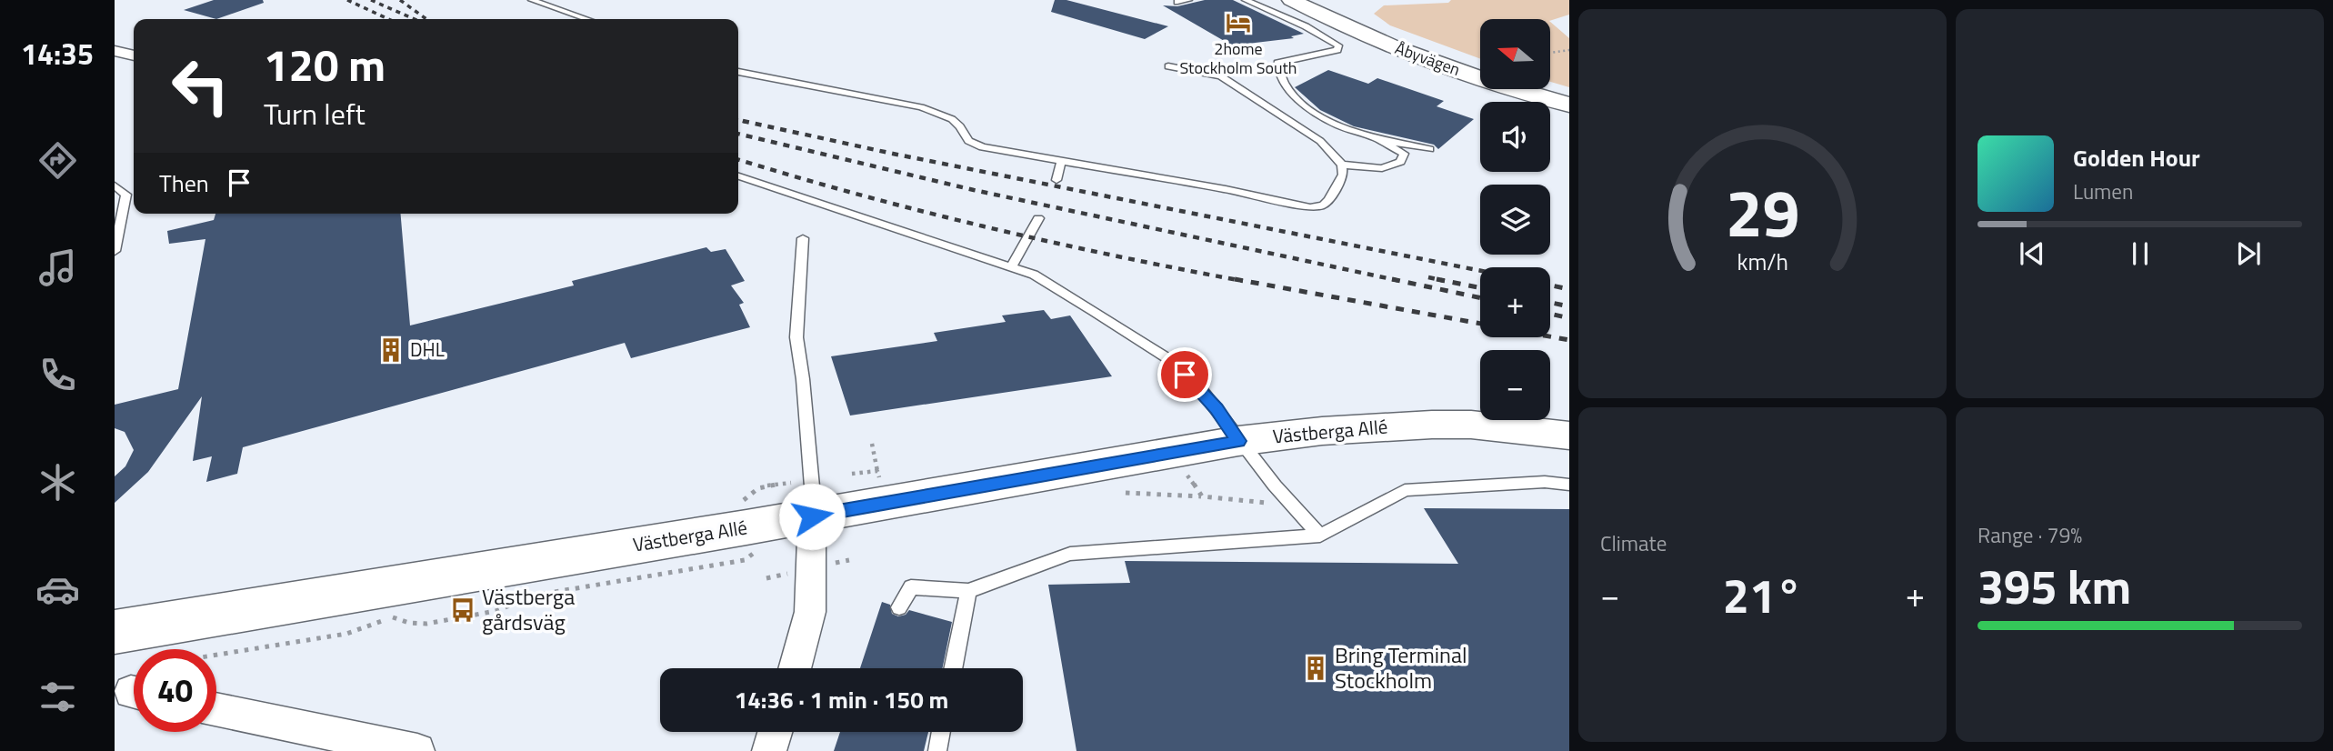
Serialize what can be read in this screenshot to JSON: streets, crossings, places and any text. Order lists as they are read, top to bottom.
{
  "streets": {
    "street": ["Åbyvägen", "Västberga Allé"]
  },
  "places": {
    "hotel": ["2home Stockholm South"],
    "building": ["DHL", "Bring Terminal Stockholm"],
    "bus stop": ["Västberga gårdsväg"]
  },
  "north": "left",
  "page": {
    "tabs": "14:35",
    "map_buttons": ["+", "−"],
    "turn": ["120 m", "Turn left"],
    "song": ["Golden Hour", "Lumen"],
    "then": "Then",
    "tile": [
      "Climate",
      ["Range · 79%", "395 km"]
    ],
    "heat": ["−", "21°", "+"],
    "limit": "40",
    "trip": "14:36 · 1 min · 150 m",
    "gauge": ["29", "km/h"]
  }
}
